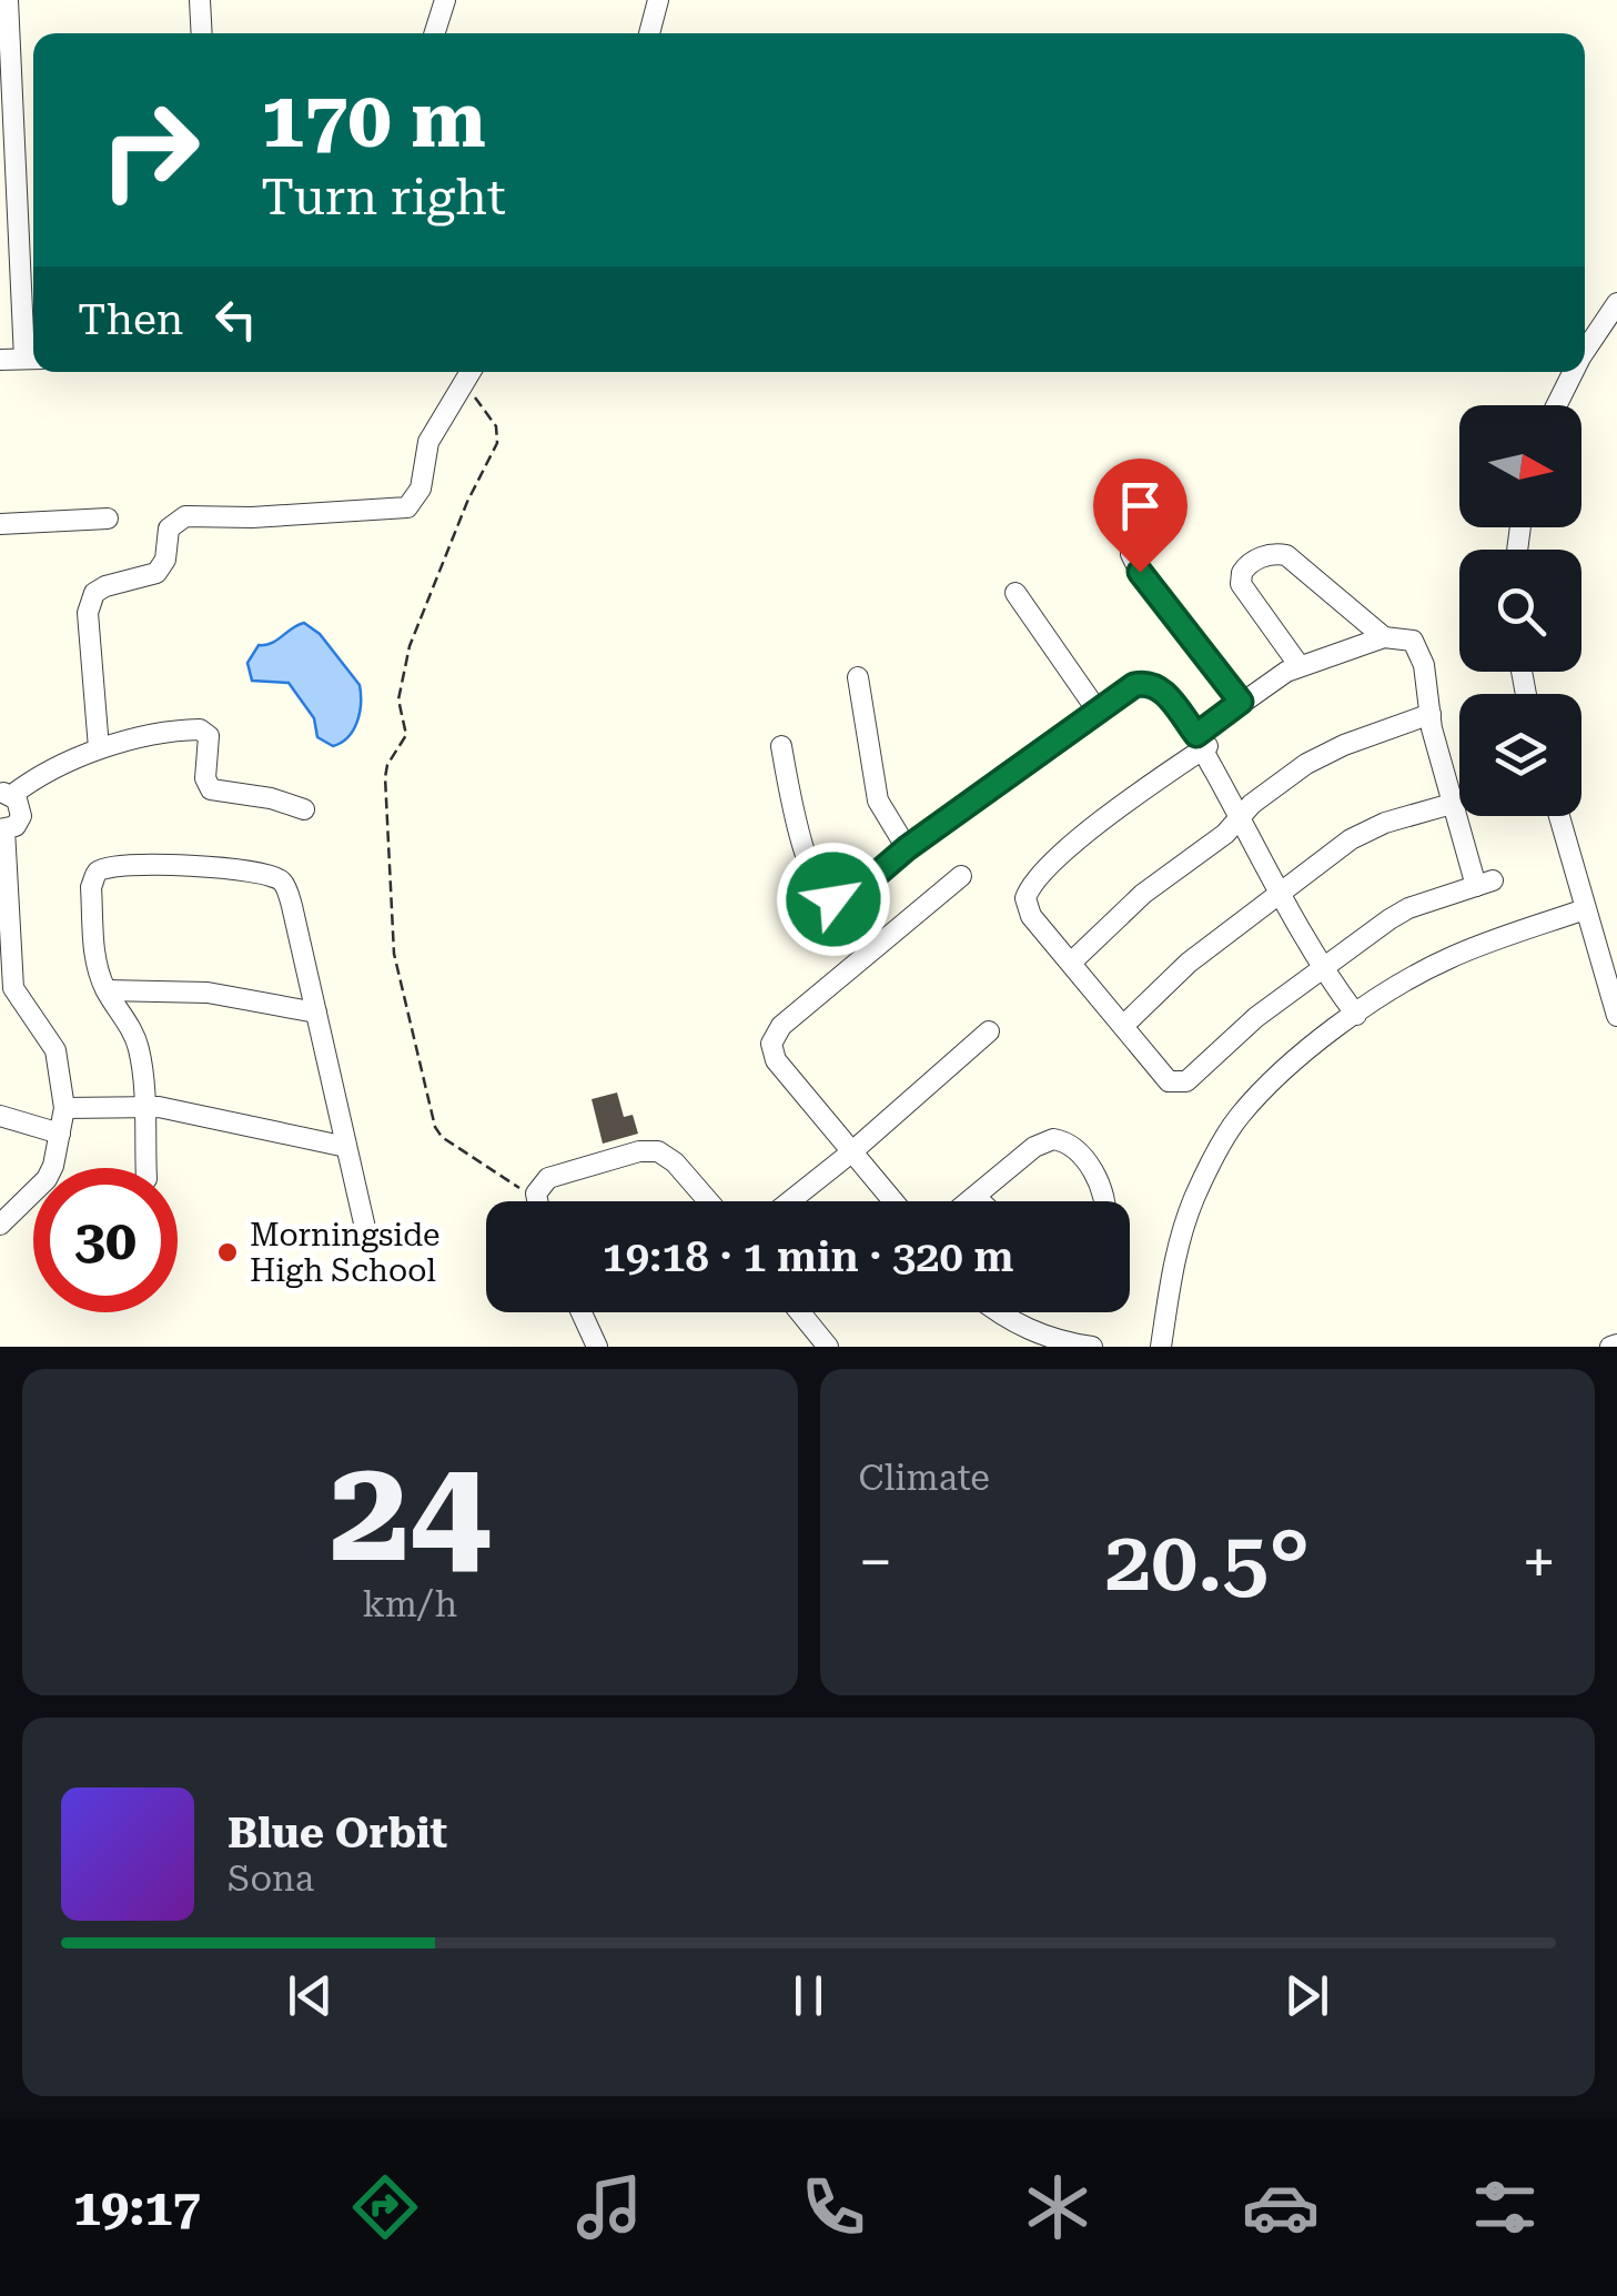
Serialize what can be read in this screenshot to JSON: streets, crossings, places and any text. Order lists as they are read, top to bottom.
{
  "places": ["Morningside High School"],
  "north": "right",
  "page": {
    "turn": ["170 m", "Turn right"],
    "then": "Then",
    "limit": "30",
    "trip": "19:18 · 1 min · 320 m",
    "tile": [
      ["24", "km/h"],
      "Climate"
    ],
    "heat": ["−", "20.5°", "+"],
    "song": ["Blue Orbit", "Sona"],
    "tabs": "19:17"
  }
}
